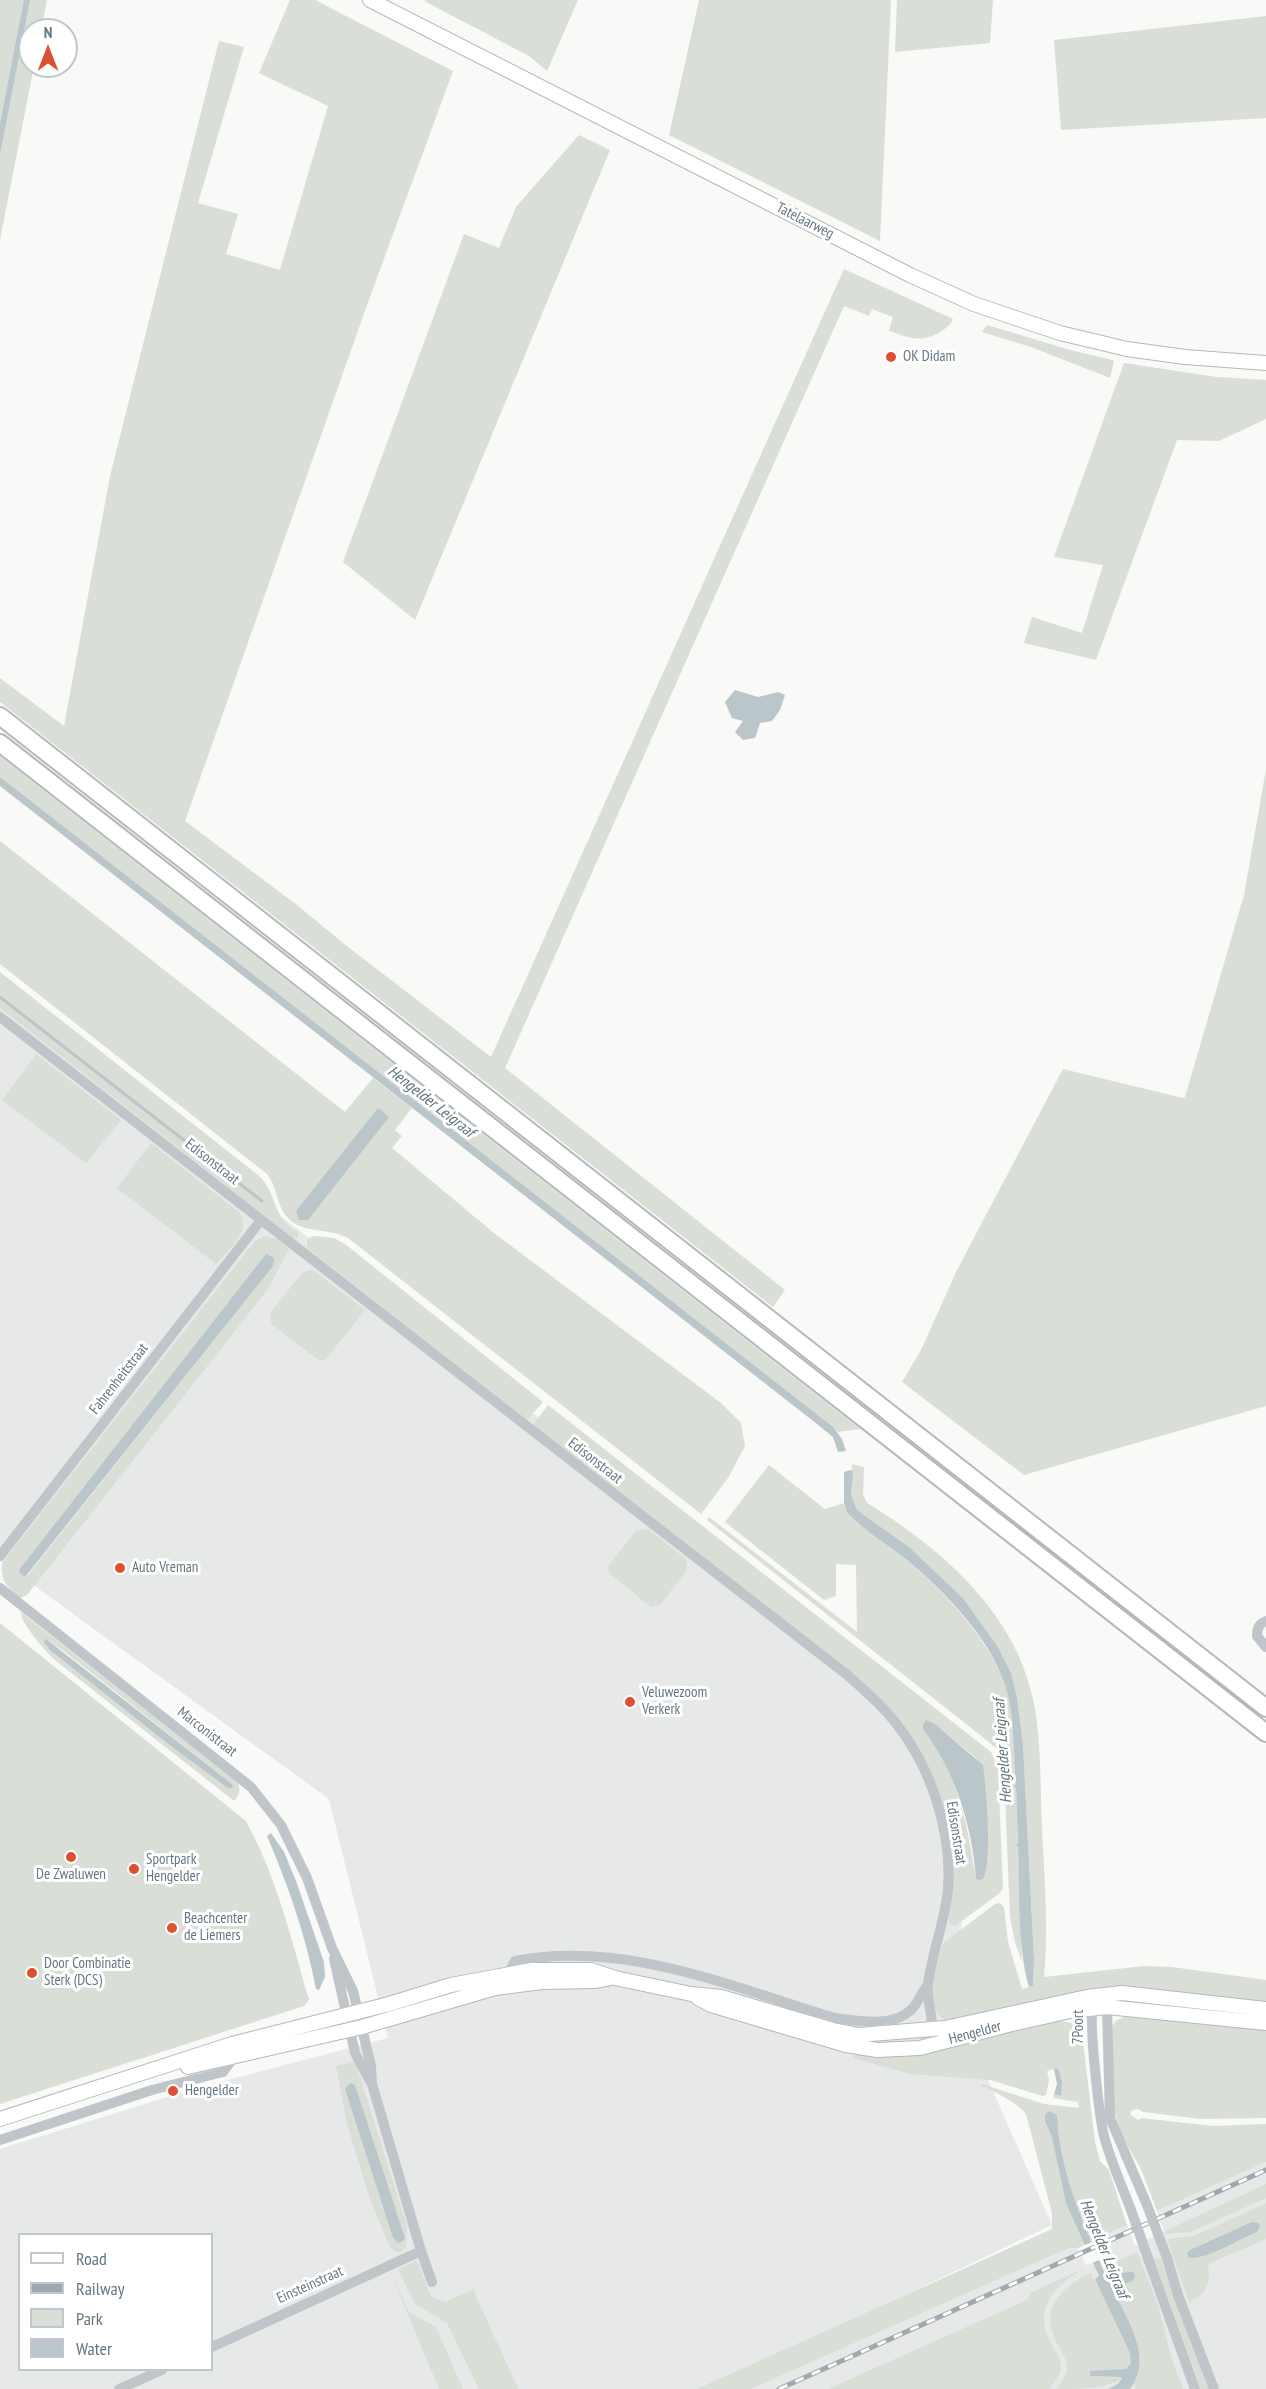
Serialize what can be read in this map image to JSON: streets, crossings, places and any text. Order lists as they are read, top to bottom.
{
  "streets": {
    "main road": ["Tatelaarweg", "Hengelder"],
    "street": [
      "Edisonstraat",
      "Fahrenheitstraat",
      "Marconistraat",
      "7Poort",
      "Einsteinstraat"
    ]
  },
  "crossings": [
    ["Edisonstraat", "Fahrenheitstraat"],
    ["Edisonstraat", "Hengelder"],
    ["Marconistraat", "Hengelder"],
    ["7Poort", "Hengelder"]
  ],
  "water": ["Hengelder Leigraaf"],
  "places": [
    "OK Didam",
    "Auto Vreman",
    "Veluwezoom Verkerk",
    "De Zwaluwen",
    "Sportpark Hengelder",
    "Beachcenter de Liemers",
    "Door Combinatie Sterk (DCS)",
    "Hengelder"
  ],
  "legend": [
    "Road",
    "Railway",
    "Park",
    "Water"
  ],
  "north": "top"
}
